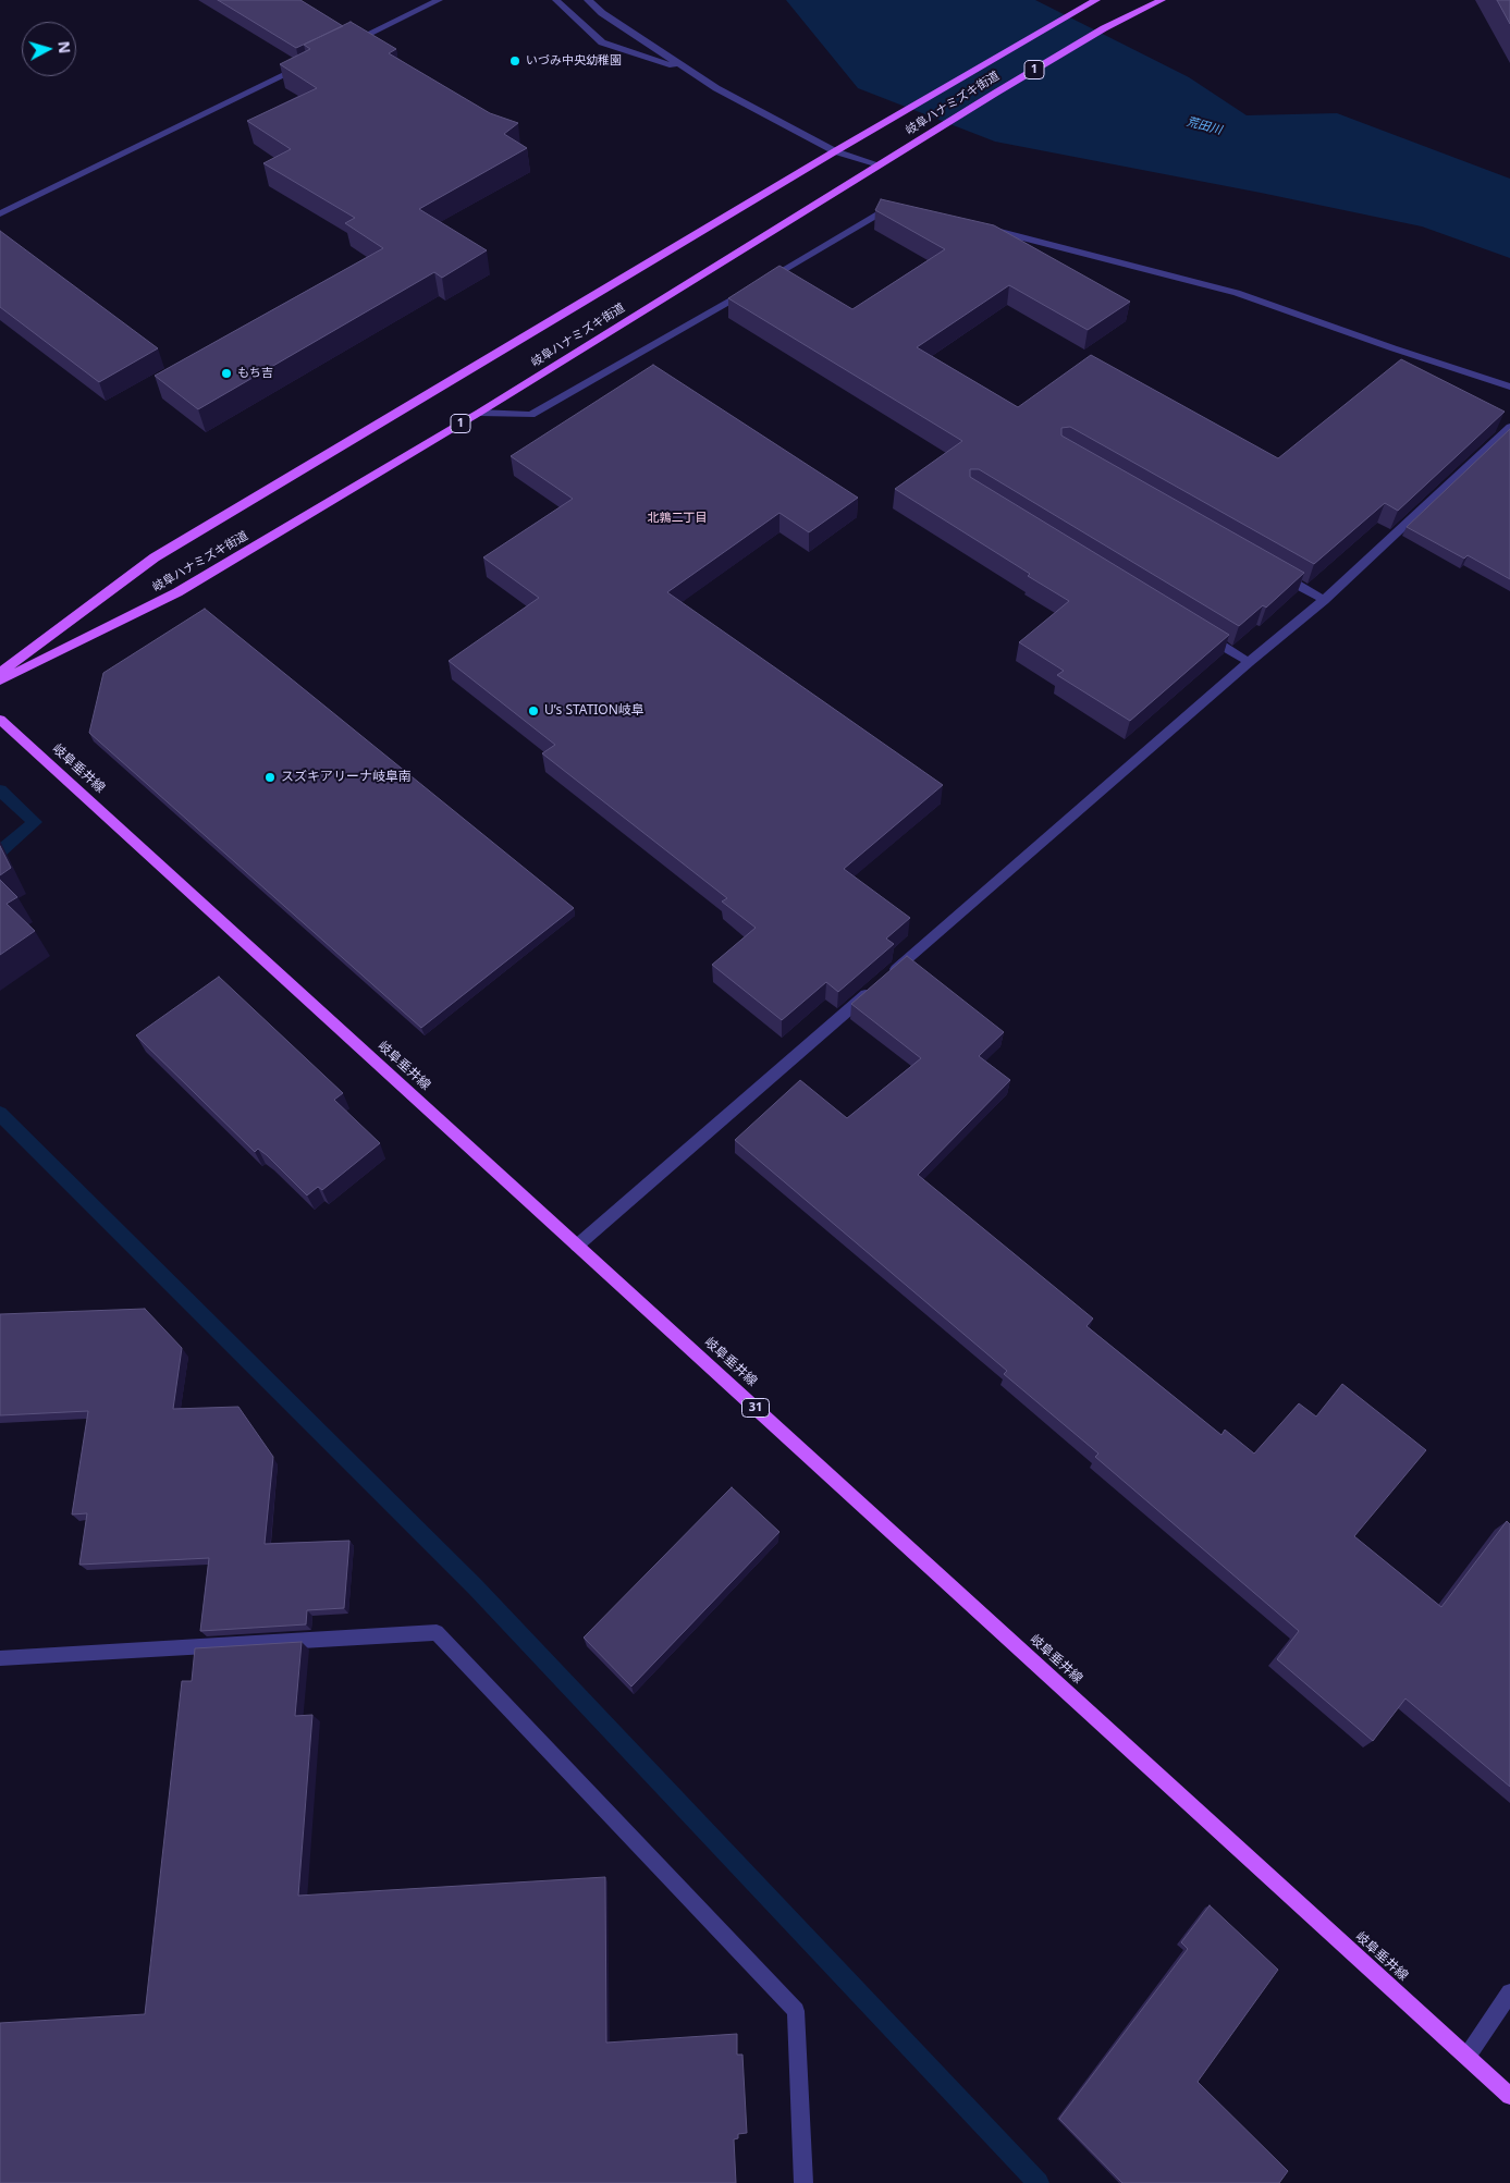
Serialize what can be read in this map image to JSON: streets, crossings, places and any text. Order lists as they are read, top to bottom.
{
  "streets": {
    "main road": [
      "1",
      "岐阜ハナミズキ街道",
      "岐阜垂井線",
      "31"
    ]
  },
  "districts": ["北鶉二丁目"],
  "water": ["荒田川"],
  "places": [
    "いづみ中央幼稚園",
    "もち吉",
    "U’s STATION岐阜",
    "スズキアリーナ岐阜南"
  ],
  "north": "right"
}
